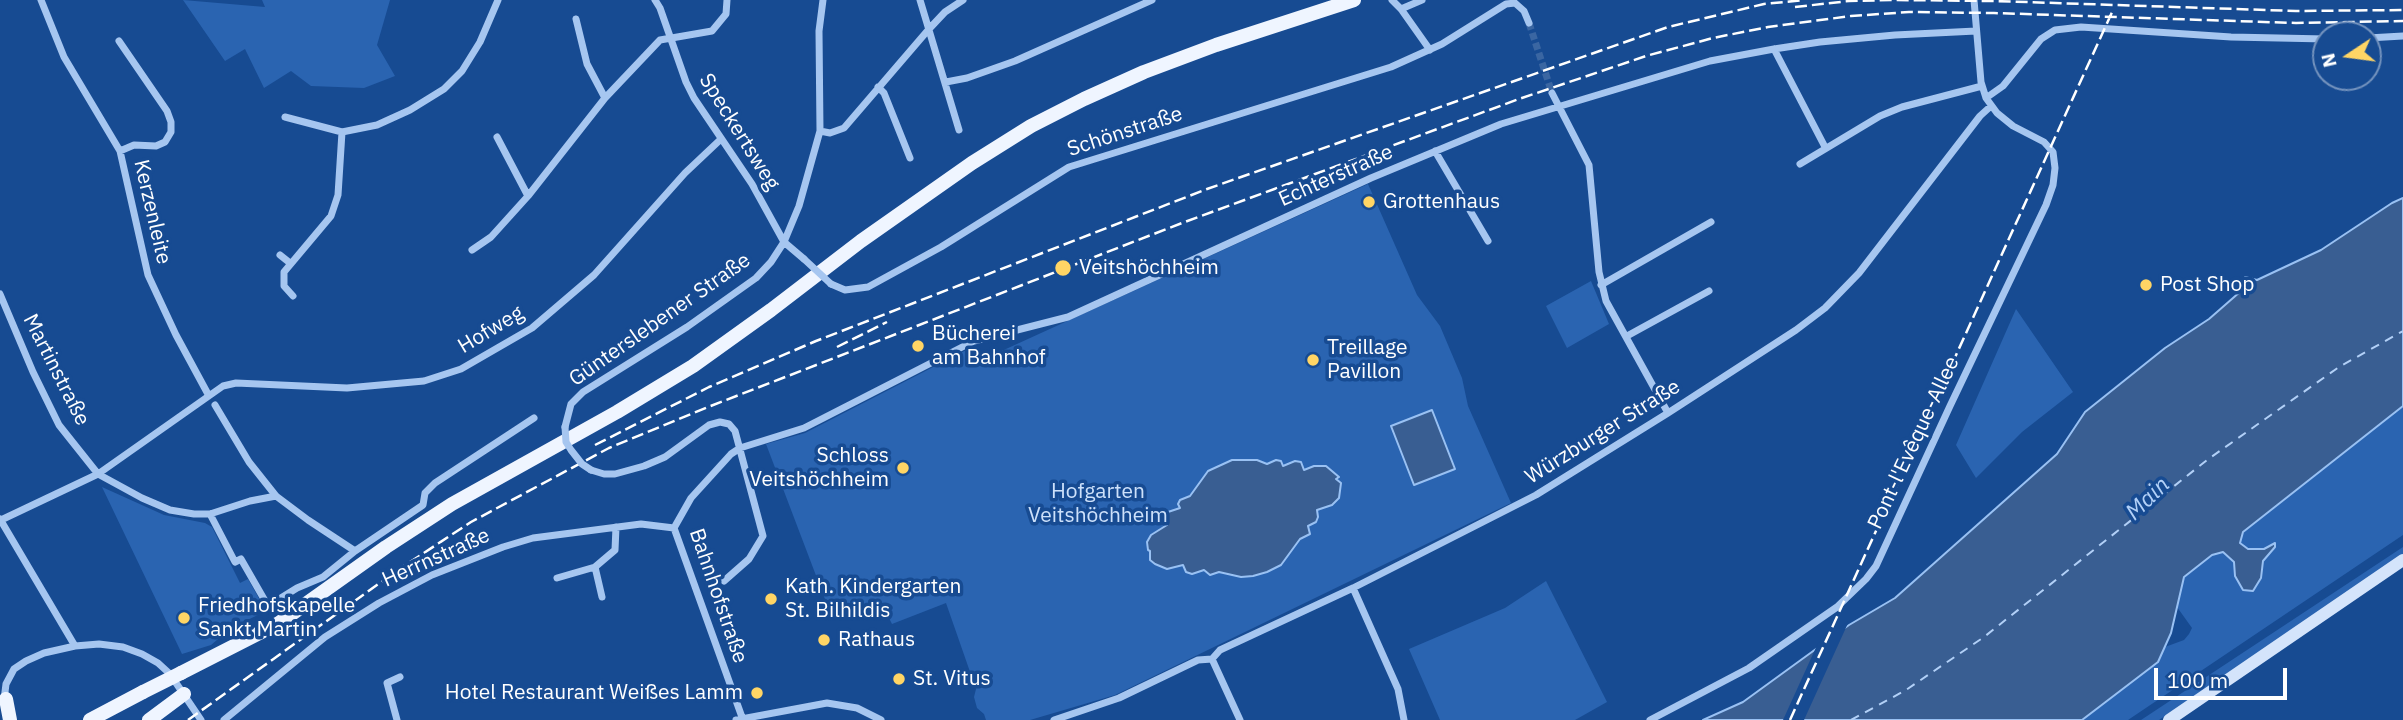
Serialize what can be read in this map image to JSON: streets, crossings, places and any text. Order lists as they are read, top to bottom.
{
  "streets": {
    "street": [
      "Speckertsweg",
      "Schönstraße",
      "Echterstraße",
      "Kerzenleite",
      "Günterslebener Straße",
      "Hofweg",
      "Martinstraße",
      "Würzburger Straße",
      "Pont-l'Evêque-Allee",
      "Herrnstraße",
      "Bahnhofstraße"
    ]
  },
  "crossings": [
    ["Speckertsweg", "Schönstraße"],
    ["Speckertsweg", "Günterslebener Straße"],
    ["Speckertsweg", "Hofweg"],
    ["Schönstraße", "Günterslebener Straße"],
    ["Echterstraße", "Günterslebener Straße"],
    ["Echterstraße", "Bahnhofstraße"],
    ["Kerzenleite", "Hofweg"],
    ["Günterslebener Straße", "Bahnhofstraße"],
    ["Hofweg", "Martinstraße"],
    ["Würzburger Straße", "Pont-l'Evêque-Allee"],
    ["Herrnstraße", "Bahnhofstraße"]
  ],
  "water": ["Main"],
  "parks": ["Hofgarten Veitshöchheim"],
  "places": [
    "Grottenhaus",
    "Veitshöchheim",
    "Post Shop",
    "Bücherei am Bahnhof",
    "Treillage Pavillon",
    "Schloss Veitshöchheim",
    "Kath. Kindergarten St. Bilhildis",
    "Friedhofskapelle Sankt Martin",
    "Rathaus",
    "St. Vitus",
    "Hotel Restaurant Weißes Lamm"
  ],
  "scale_bar": "100 m",
  "north": "left"
}
